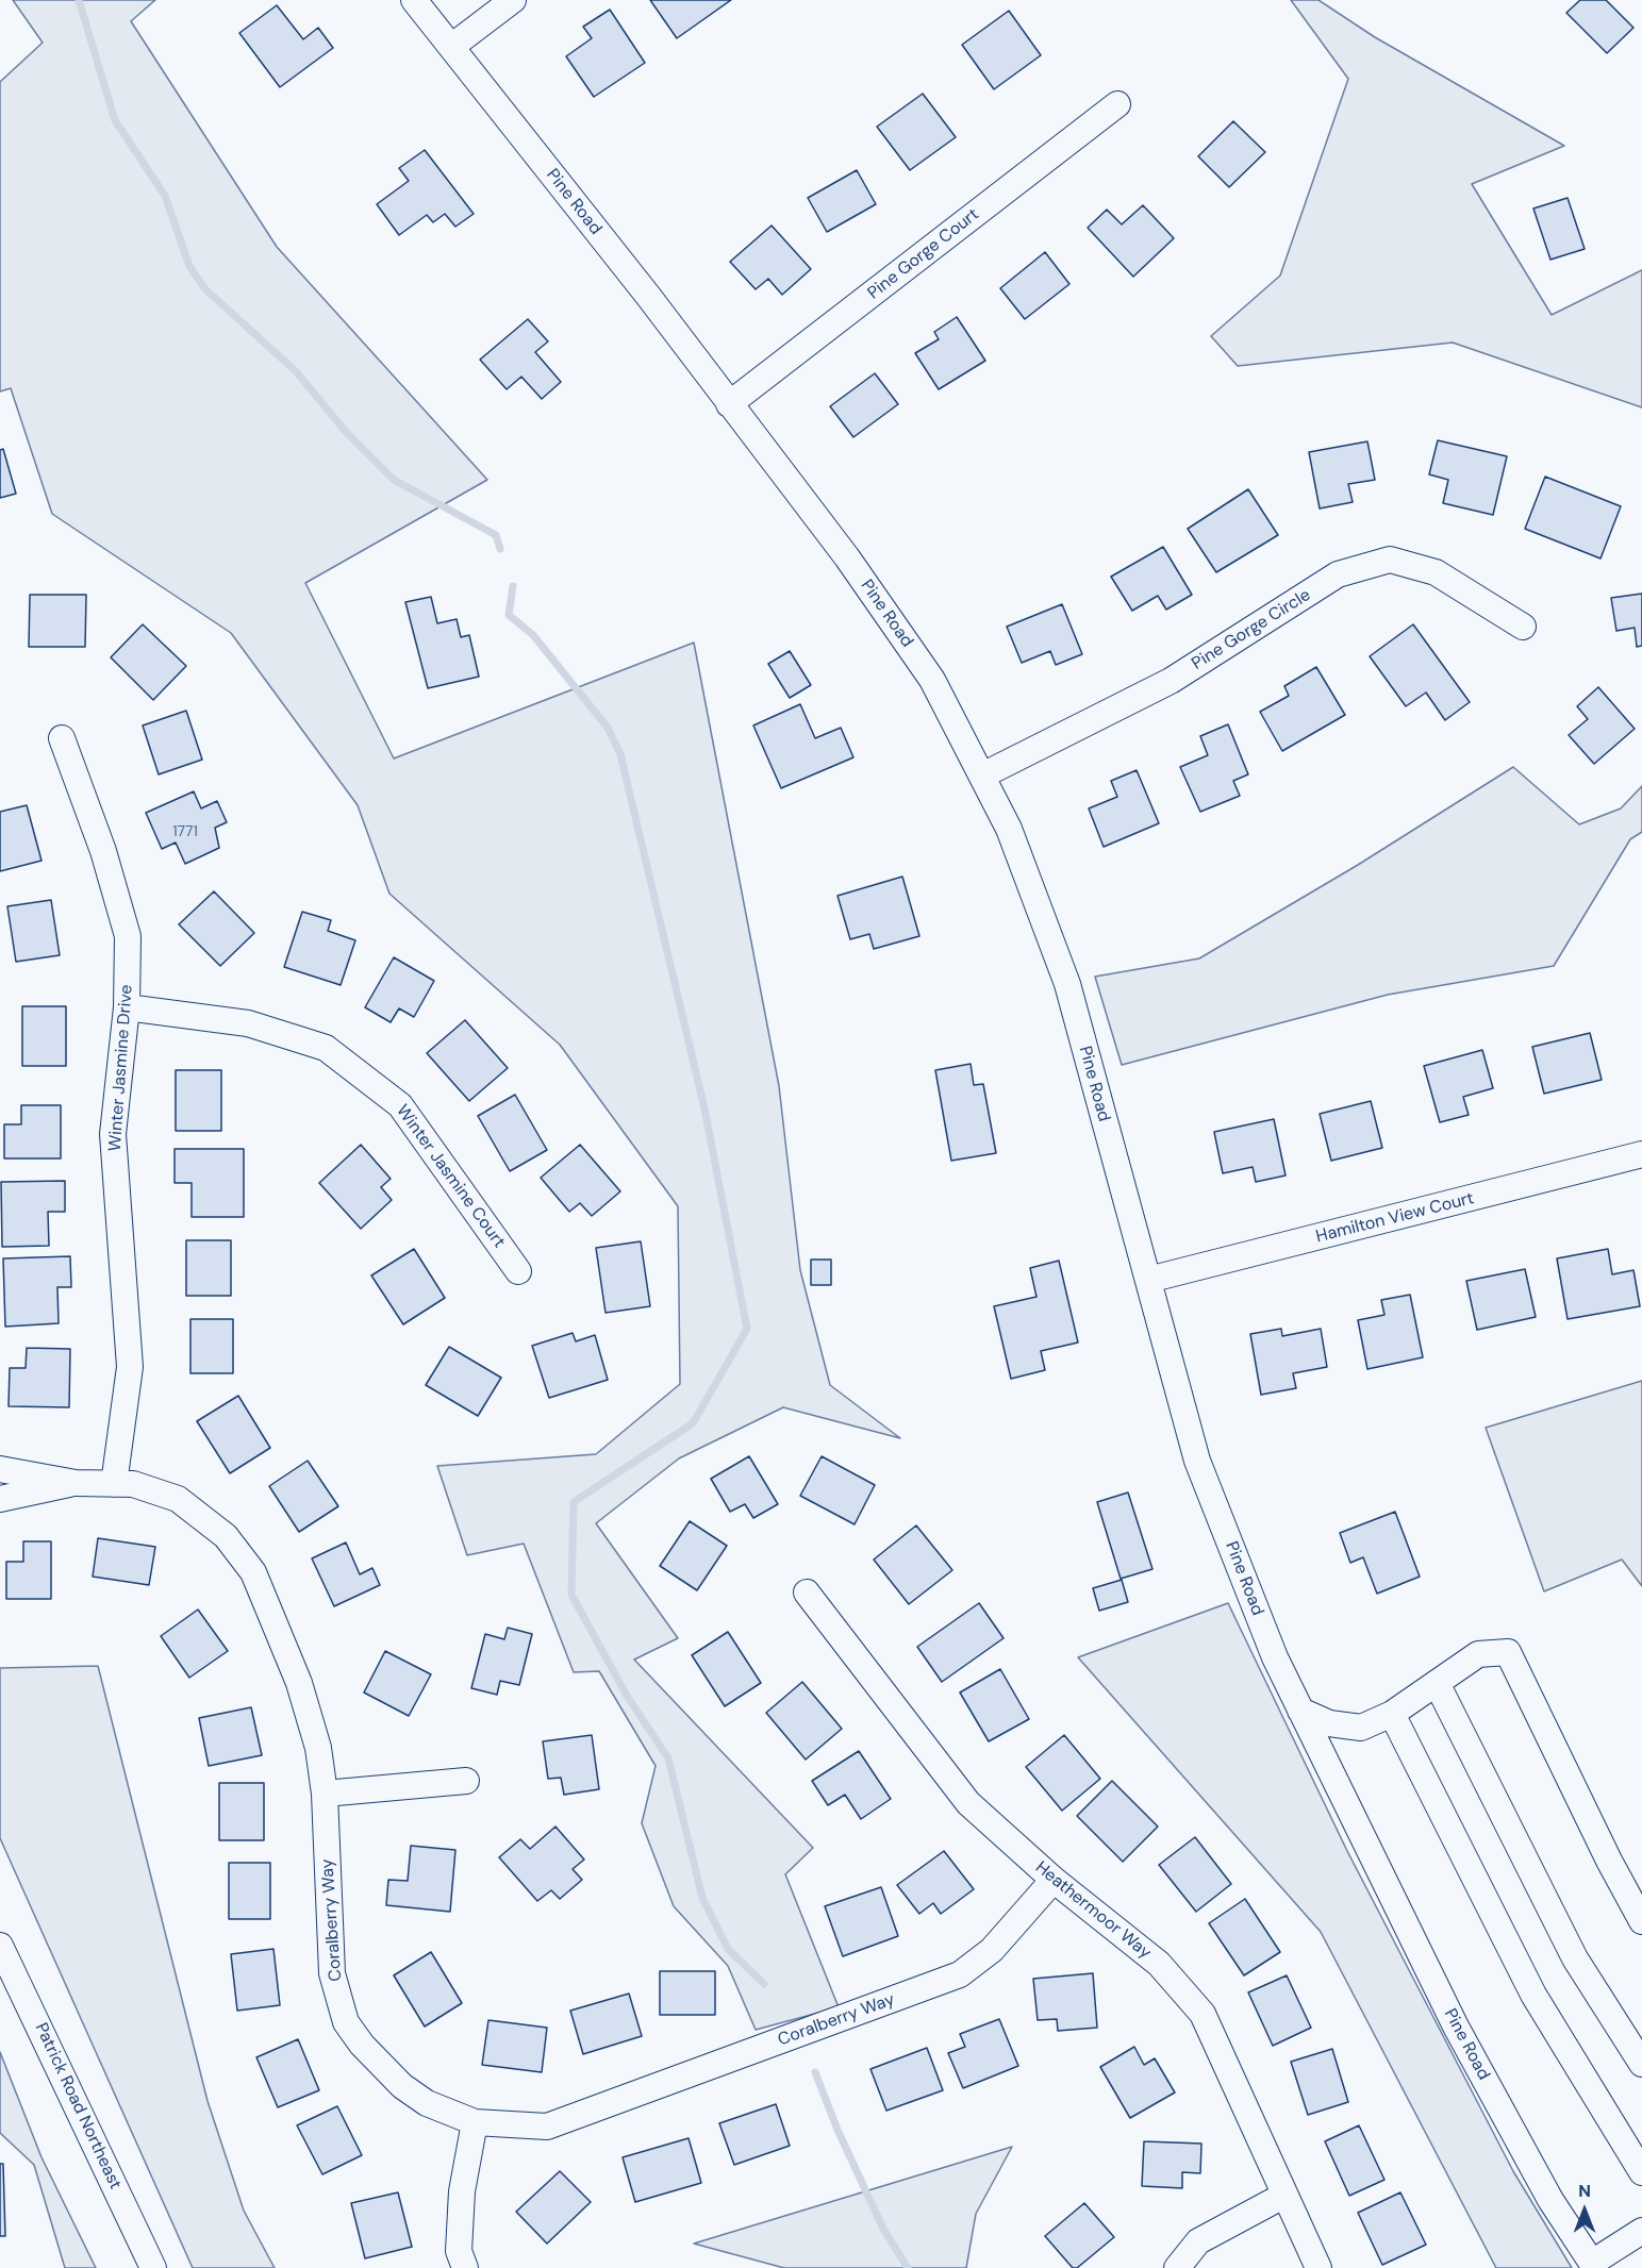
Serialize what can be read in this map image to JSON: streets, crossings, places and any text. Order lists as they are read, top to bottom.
{
  "streets": {
    "street": [
      "Pine Road",
      "Pine Gorge Court",
      "Pine Gorge Circle",
      "Winter Jasmine Drive",
      "Winter Jasmine Court",
      "Hamilton View Court",
      "Heathermoor Way",
      "Coralberry Way",
      "Patrick Road Northeast"
    ]
  },
  "crossings": [
    ["Pine Road", "Pine Gorge Court"],
    ["Pine Road", "Pine Gorge Circle"],
    ["Pine Road", "Hamilton View Court"],
    ["Winter Jasmine Drive", "Winter Jasmine Court"],
    ["Winter Jasmine Drive", "Coralberry Way"],
    ["Heathermoor Way", "Coralberry Way"]
  ],
  "house_numbers": ["1771"],
  "north": "top"
}
